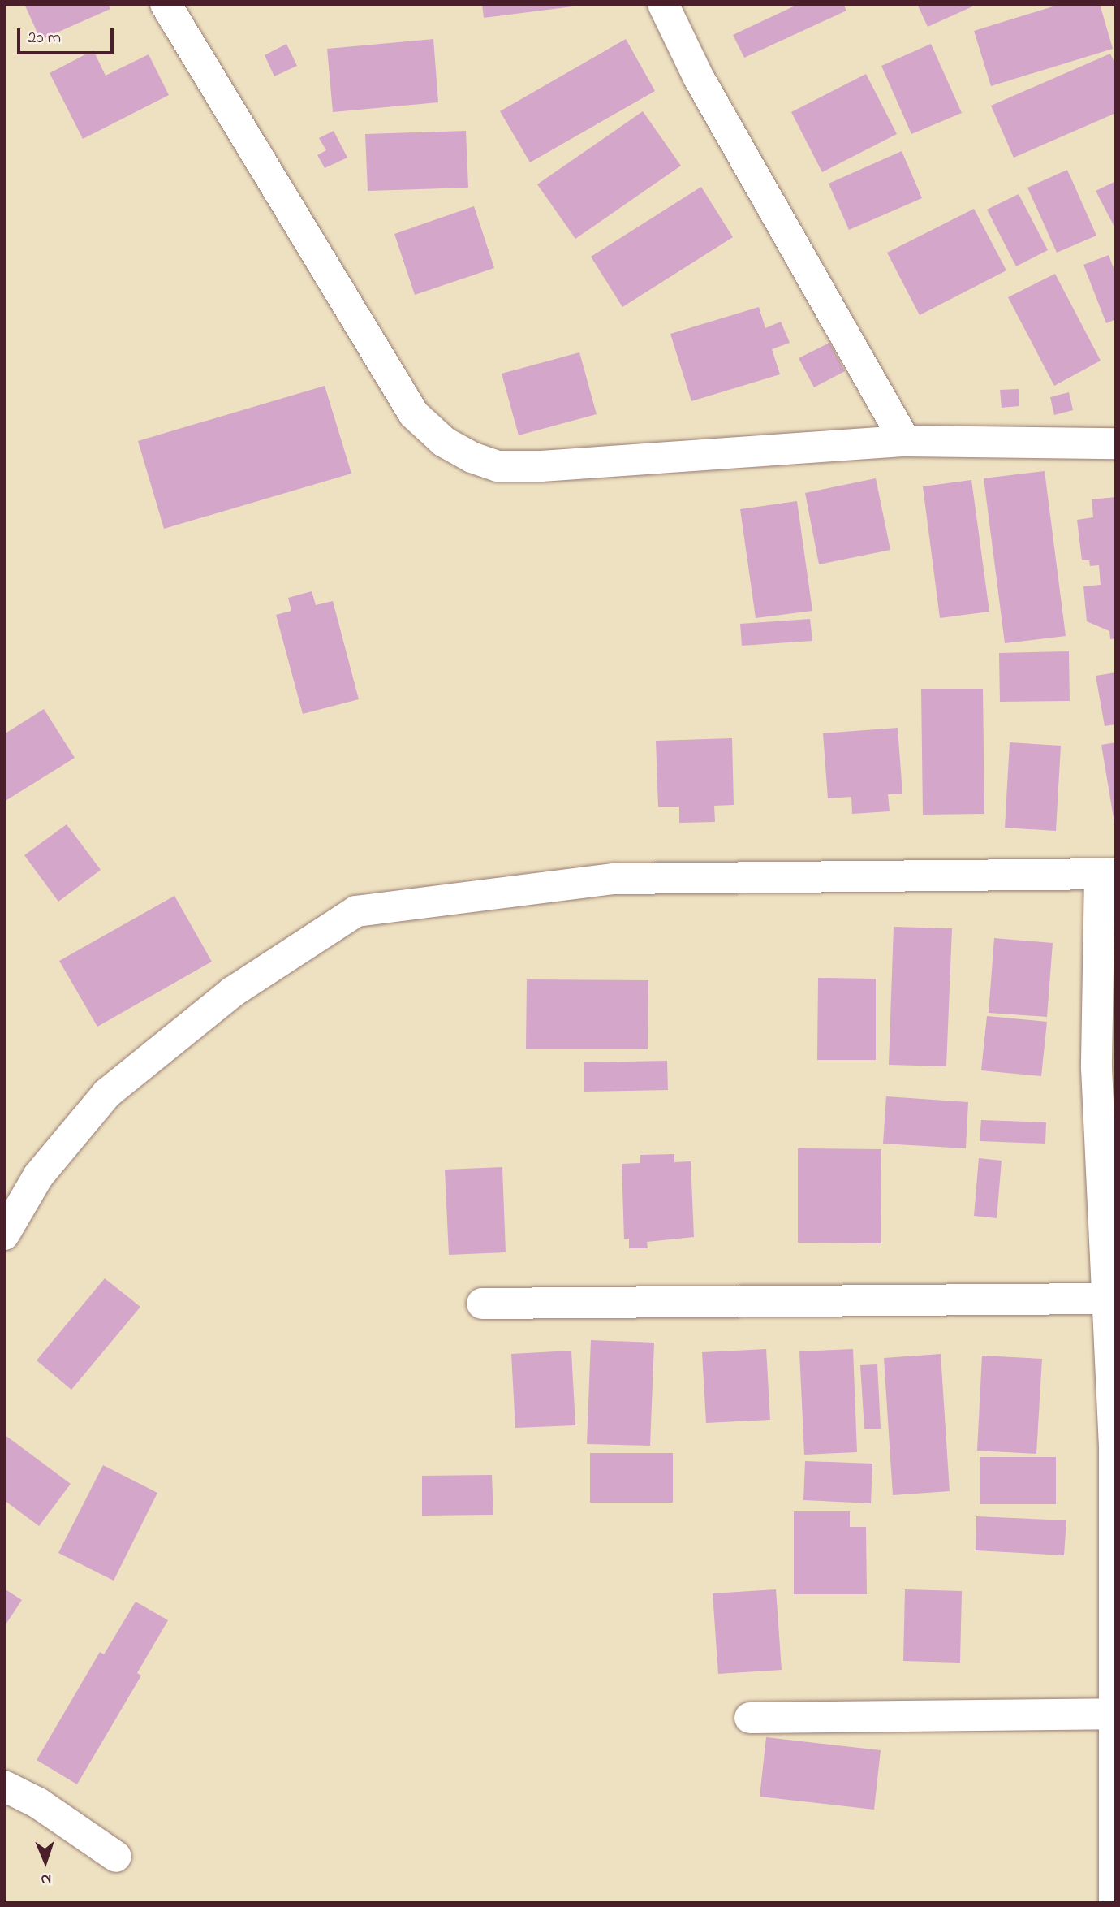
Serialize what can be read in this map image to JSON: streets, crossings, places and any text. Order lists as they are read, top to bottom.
{
  "scale_bar": "20 m",
  "north": "bottom"
}
